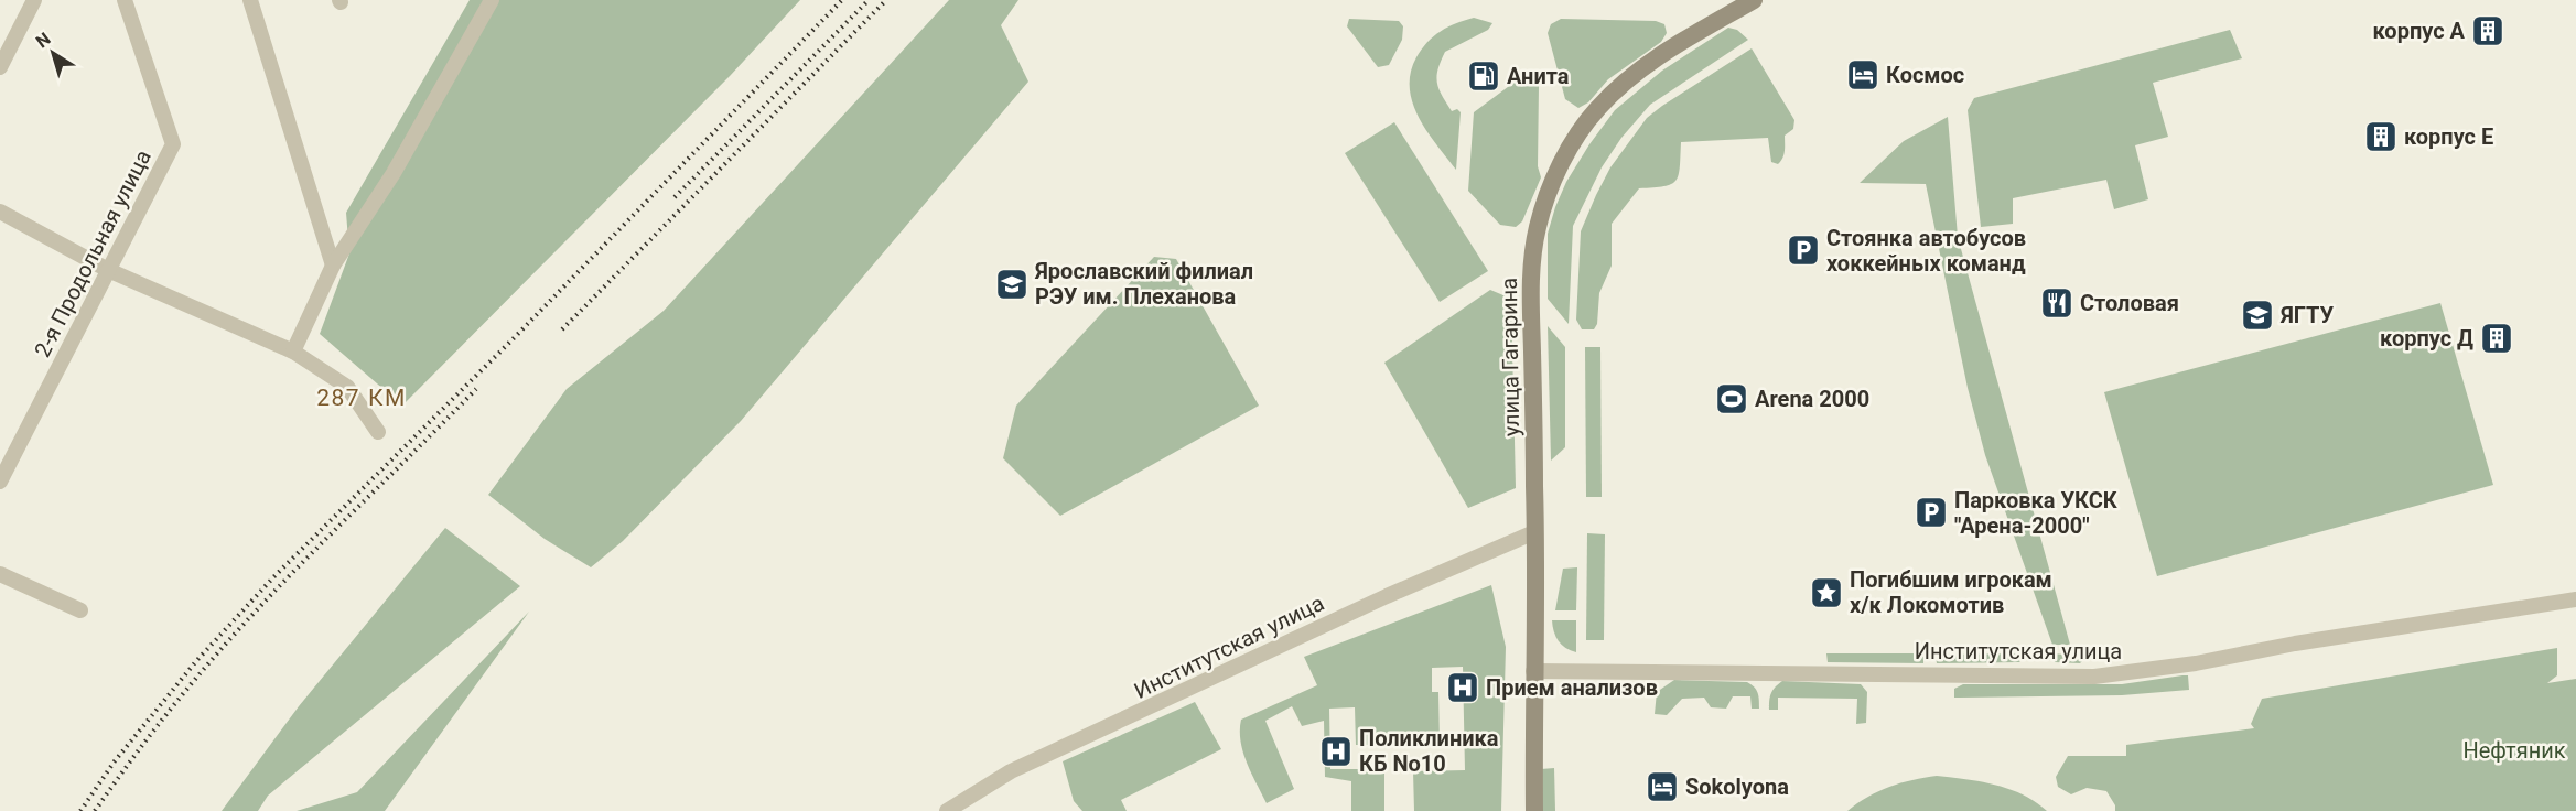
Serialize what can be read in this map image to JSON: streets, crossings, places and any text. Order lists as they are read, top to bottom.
{
  "streets": {
    "main road": ["улица Гагарина"],
    "street": ["2-я Продольная улица", "Институтская улица"]
  },
  "crossings": [
    ["улица Гагарина", "Институтская улица"]
  ],
  "districts": ["287 КМ"],
  "parks": ["Нефтяник"],
  "places": {
    "building": ["корпус А", "корпус Е", "корпус Д"],
    "hotel": ["Космос", "Sokolyona"],
    "fuel station": ["Анита"],
    "parking": ["Стоянка автобусов хоккейных команд", "Парковка УКСК \"Арена-2000\""],
    "school or university": ["Ярославский филиал РЭУ им. Плеханова", "ЯГТУ"],
    "restaurant": ["Столовая"],
    "sports": ["Arena 2000"],
    "place": ["Погибшим игрокам х/к Локомотив"],
    "hospital": ["Прием анализов", "Поликлиника КБ No10"]
  },
  "north": "top left"
}
